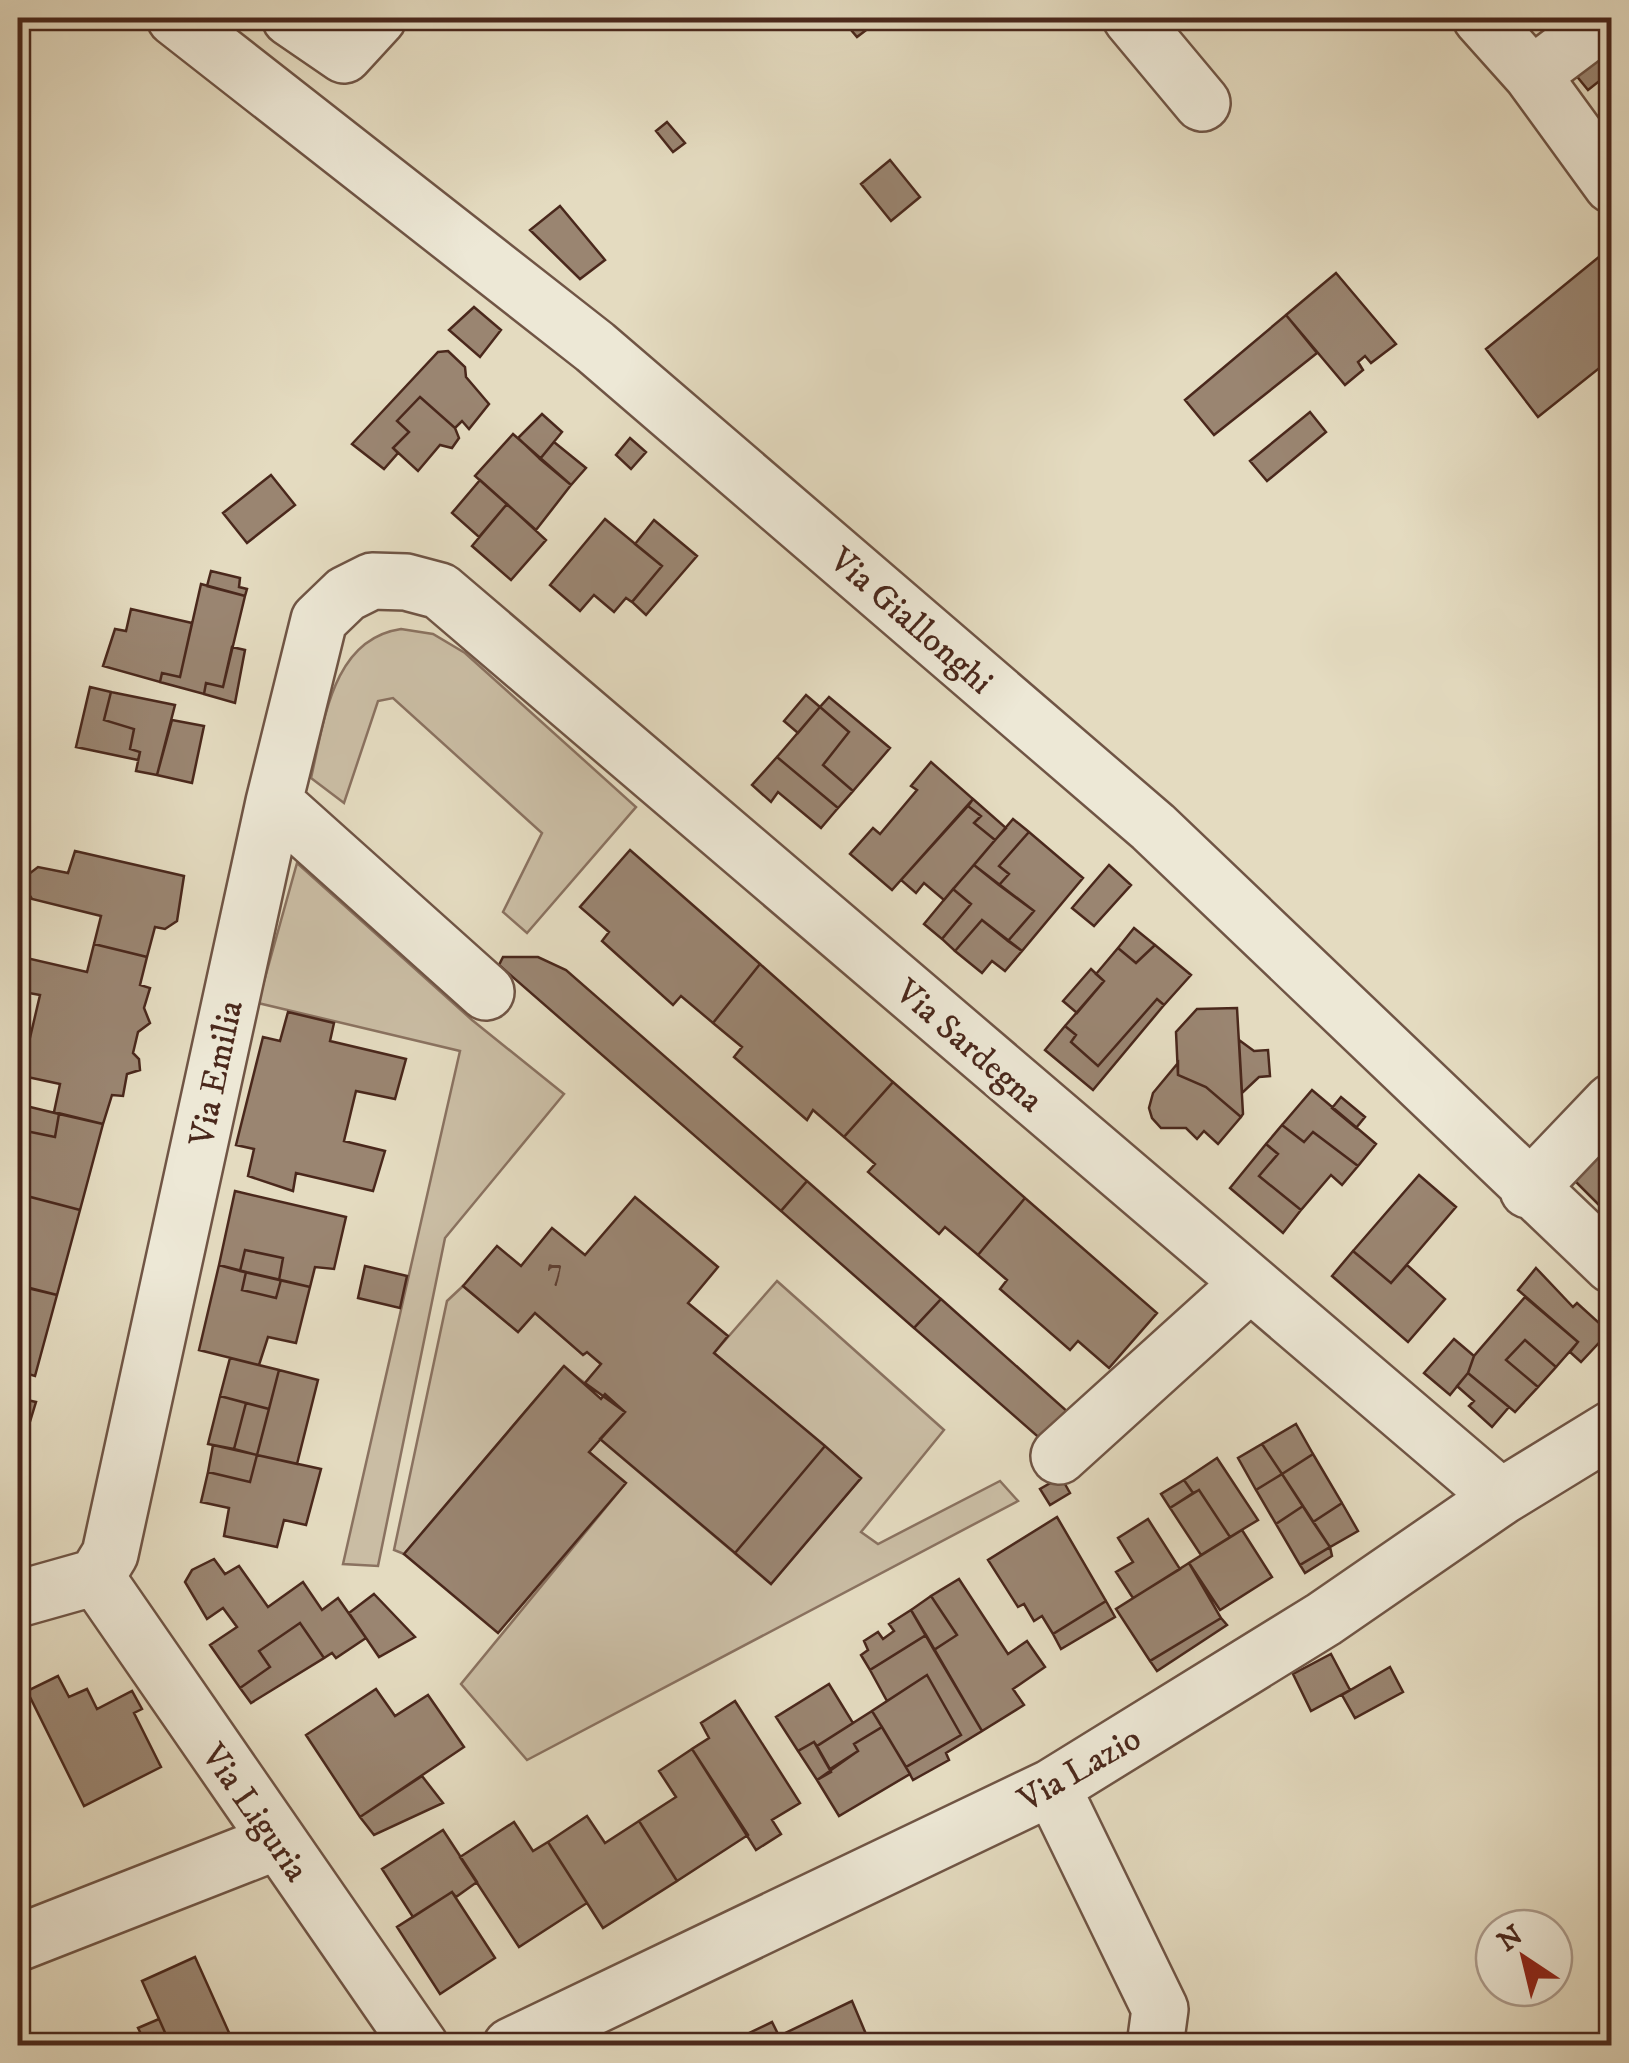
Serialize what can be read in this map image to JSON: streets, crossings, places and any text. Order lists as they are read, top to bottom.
{
  "streets": {
    "street": [
      "Via Giallonghi",
      "Via Sardegna",
      "Via Emilia",
      "Via Lazio",
      "Via Liguria"
    ]
  },
  "crossings": [
    ["Via Sardegna", "Via Emilia"],
    ["Via Sardegna", "Via Lazio"],
    ["Via Emilia", "Via Liguria"]
  ],
  "house_numbers": ["7"],
  "north": "top left"
}
